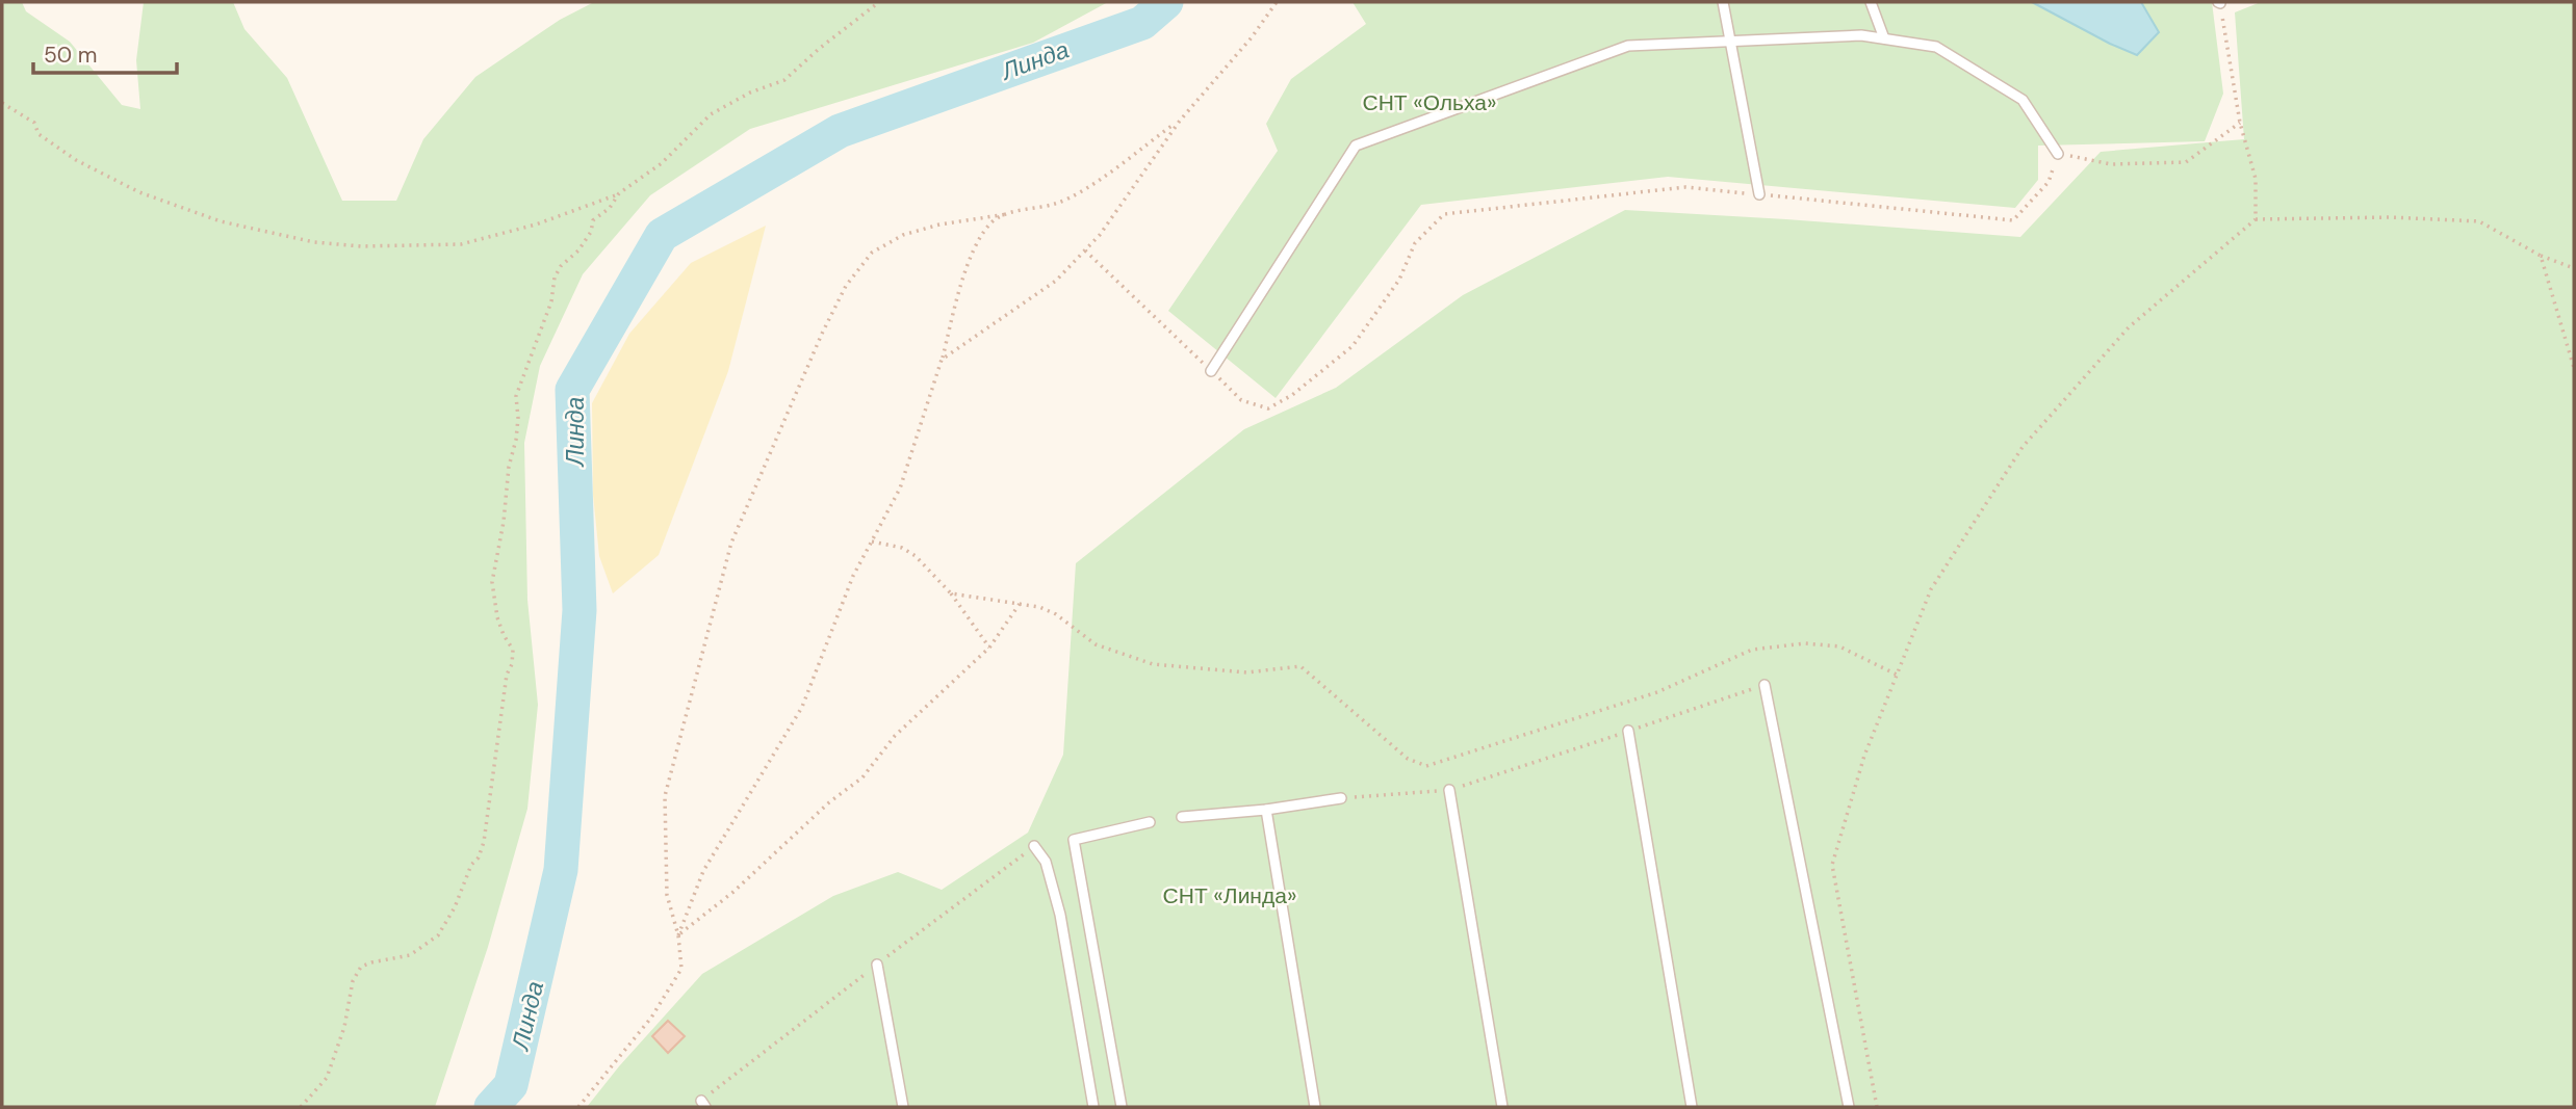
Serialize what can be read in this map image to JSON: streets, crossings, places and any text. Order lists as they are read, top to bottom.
{
  "water": ["Линда"],
  "parks": ["СНТ «Ольха»", "СНТ «Линда»"],
  "scale_bar": "50 m"
}
